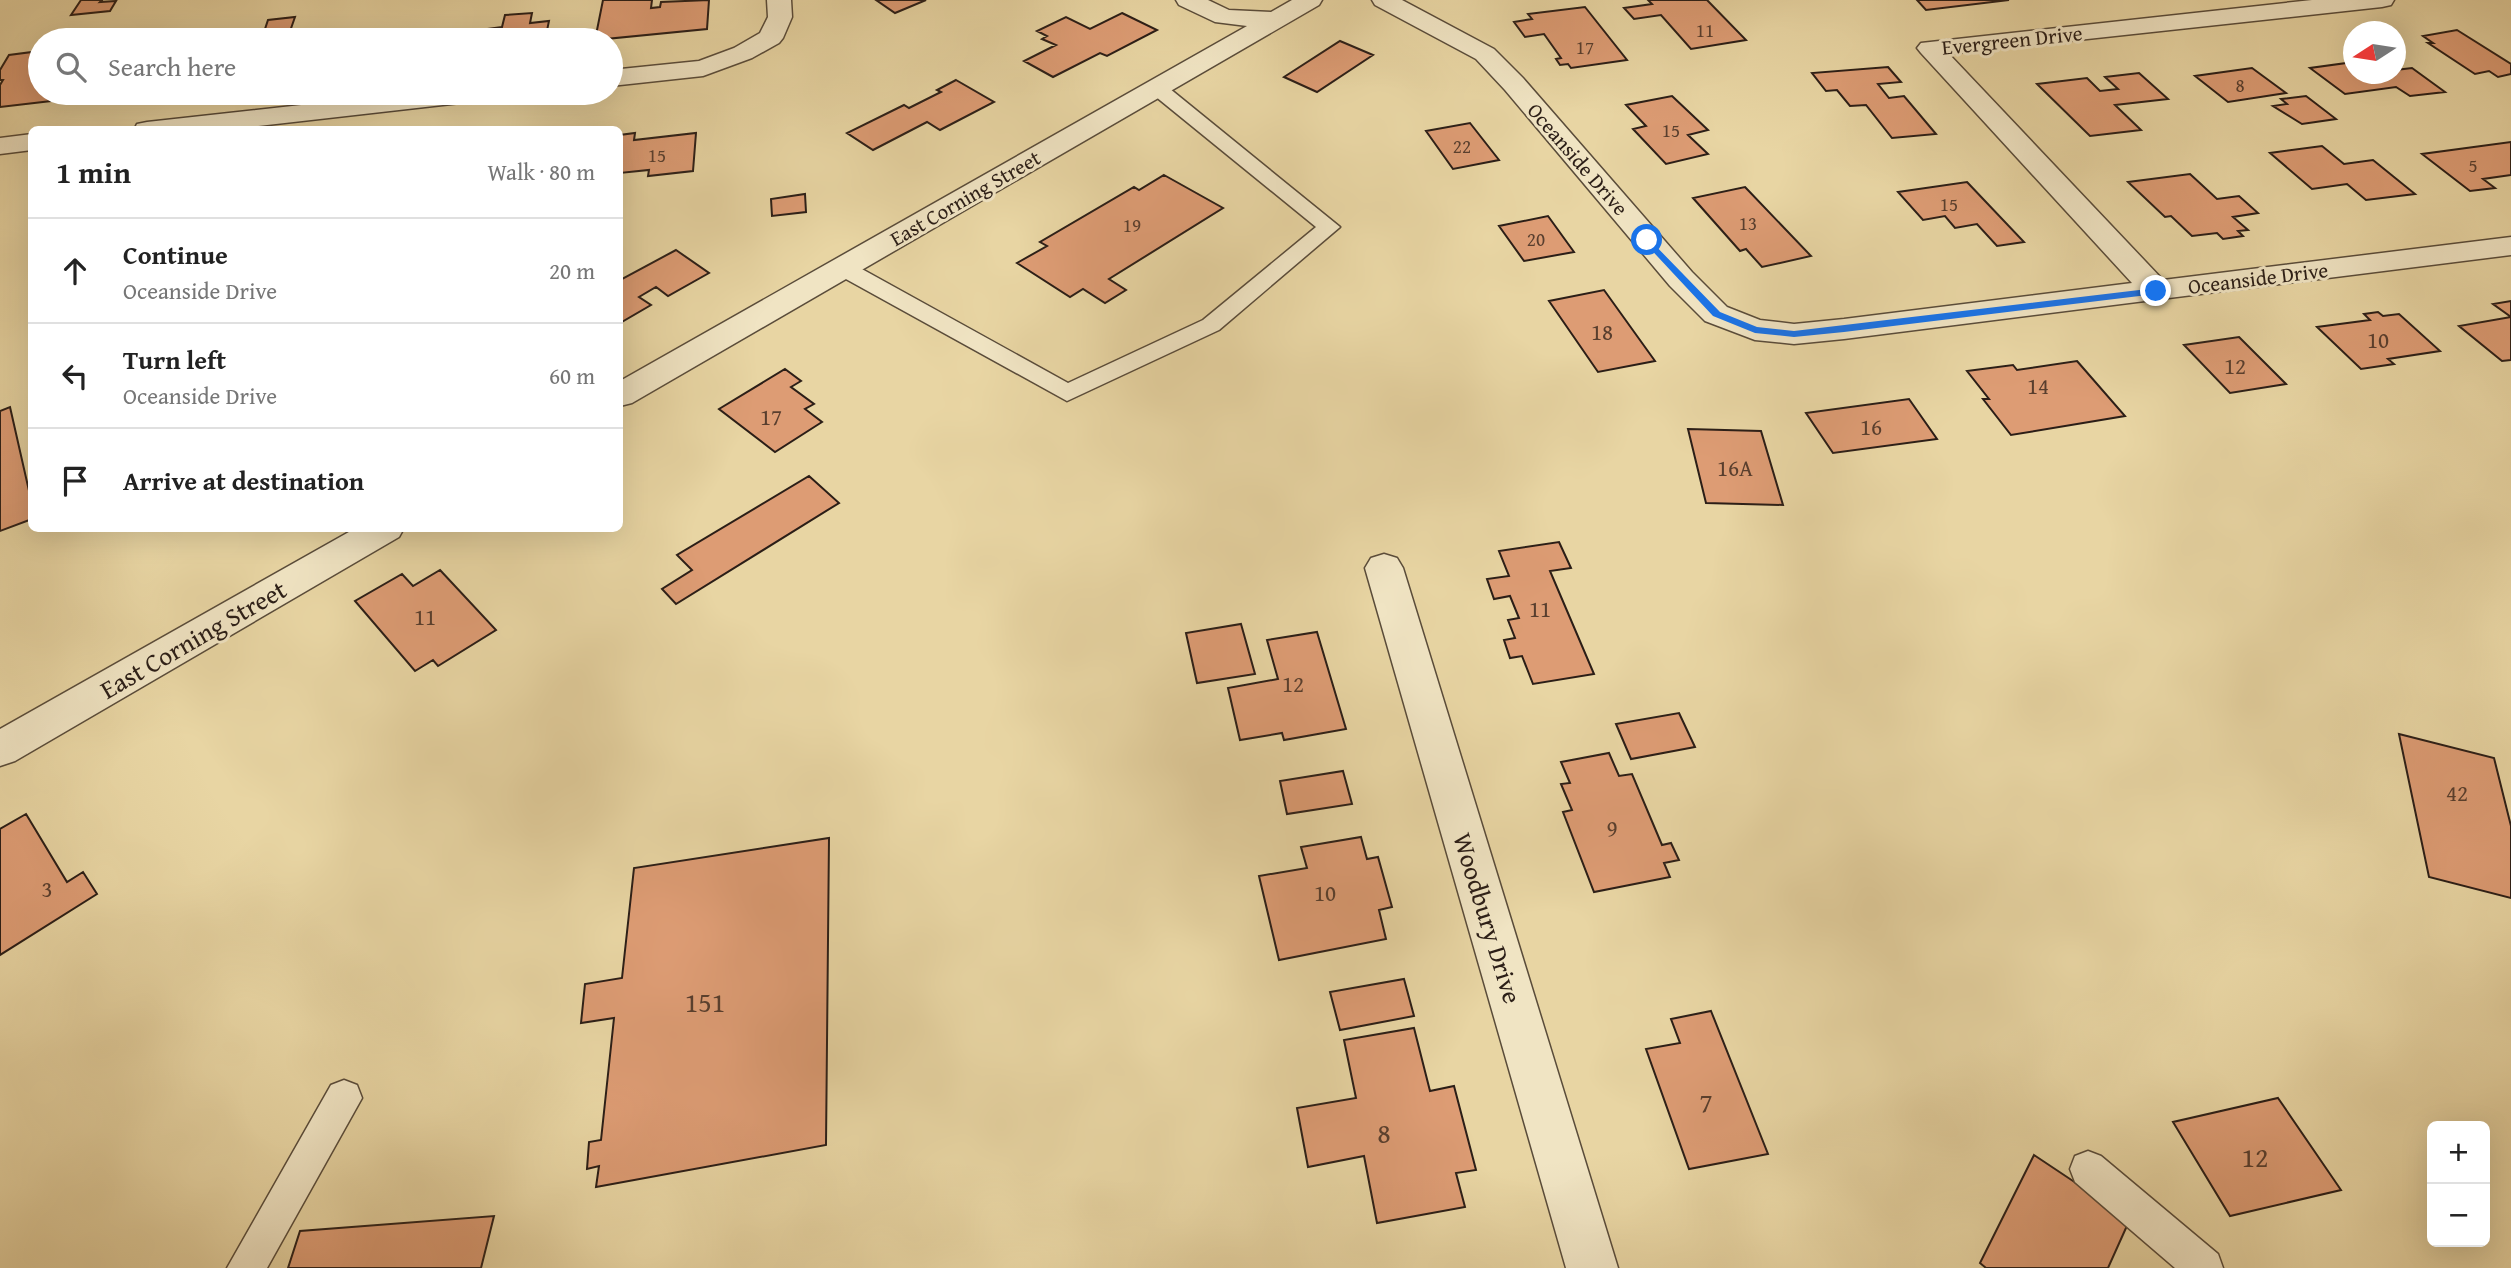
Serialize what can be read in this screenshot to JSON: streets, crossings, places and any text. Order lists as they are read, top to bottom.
{
  "streets": {
    "street": [
      "Evergreen Drive",
      "Oceanside Drive",
      "East Corning Street",
      "Woodbury Drive"
    ]
  },
  "crossings": [
    ["Evergreen Drive", "Oceanside Drive"]
  ],
  "house_numbers": [
    "11",
    "17",
    "8",
    "15",
    "22",
    "15",
    "5",
    "15",
    "13",
    "19",
    "20",
    "18",
    "10",
    "12",
    "14",
    "17",
    "16",
    "16A",
    "11",
    "11",
    "12",
    "42",
    "9",
    "3",
    "10",
    "151",
    "7",
    "8",
    "12"
  ],
  "north": "left",
  "page": {
    "search": "Search here",
    "heading": ["1 min", "Walk · 80 m"],
    "list": [
      ["Continue", "Oceanside Drive", "20 m"],
      ["Turn left", "Oceanside Drive", "60 m"],
      "Arrive at destination"
    ],
    "map_buttons": ["+", "−"]
  }
}
